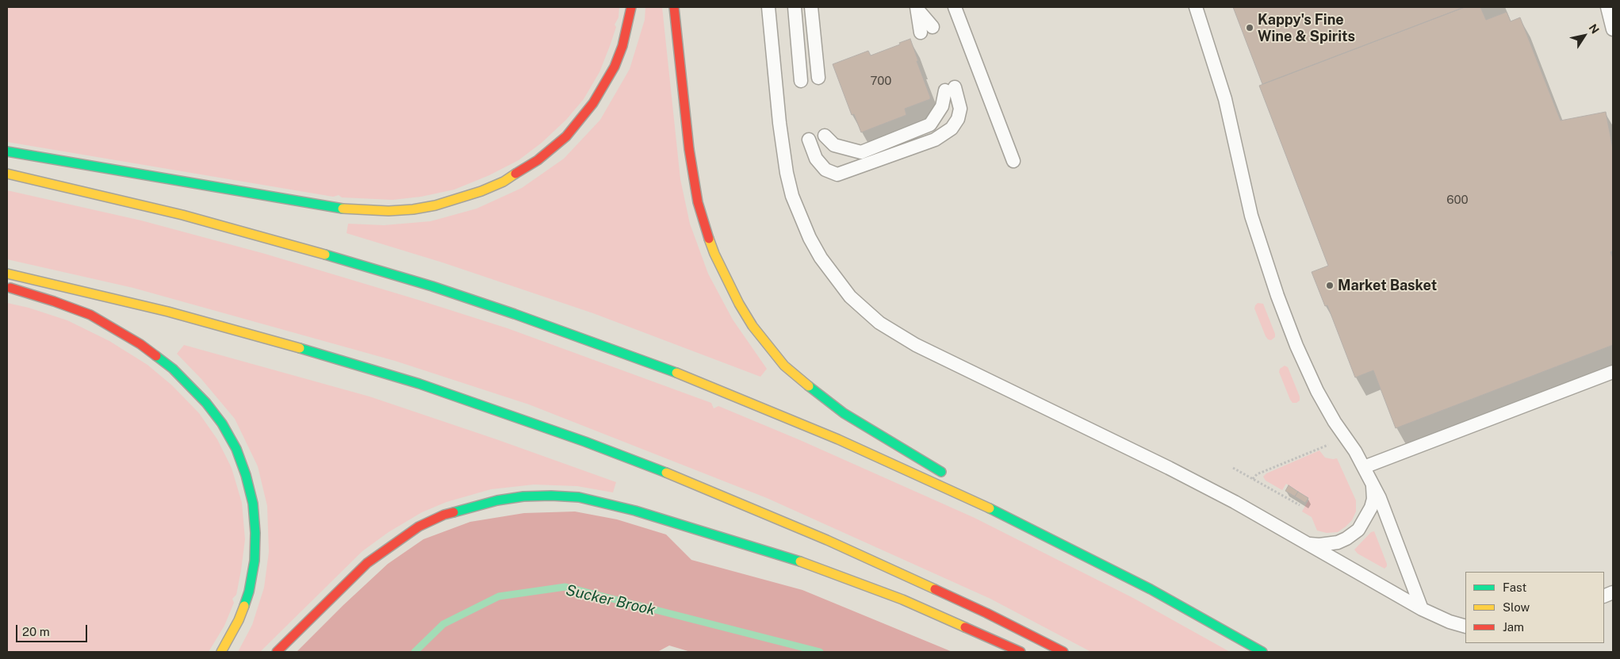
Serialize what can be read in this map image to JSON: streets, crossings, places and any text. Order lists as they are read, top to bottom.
{
  "water": ["Sucker Brook"],
  "places": ["Kappy's Fine Wine & Spirits", "Market Basket"],
  "house_numbers": ["700", "600"],
  "legend": ["Fast", "Slow", "Jam"],
  "scale_bar": "20 m",
  "north": "top right"
}
